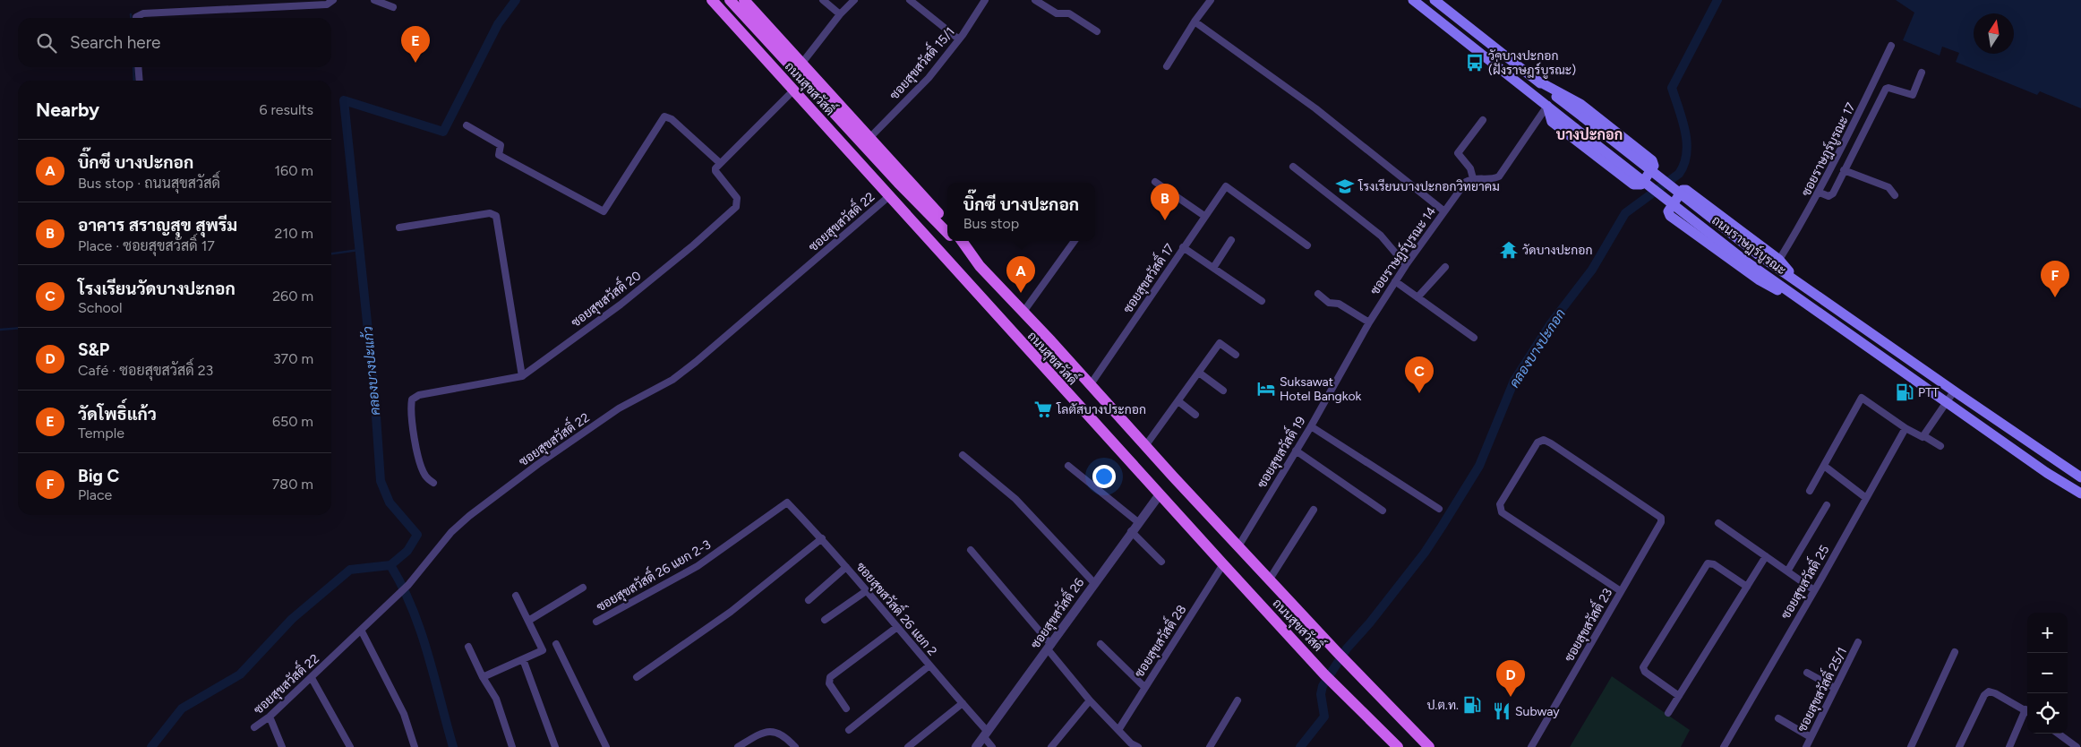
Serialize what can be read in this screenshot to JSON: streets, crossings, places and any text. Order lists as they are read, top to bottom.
{
  "streets": {
    "main road": ["ถนนสุขสวัสดิ์", "ถนนราษฎร์บูรณะ"],
    "street": [
      "ซอยสุขสวัสดิ์ 15/1",
      "ซอยราษฎร์บูรณะ 17",
      "ซอยสุขสวัสดิ์ 22",
      "ซอยราษฎร์บูรณะ 14",
      "ซอยสุขสวัสดิ์ 17",
      "ซอยสุขสวัสดิ์ 20",
      "ซอยสุขสวัสดิ์ 19",
      "ซอยสุขสวัสดิ์ 26 แยก 2-3",
      "ซอยสุขสวัสดิ์ 25",
      "ซอยสุขสวัสดิ์ 26 แยก 2",
      "ซอยสุขสวัสดิ์ 26",
      "ซอยสุขสวัสดิ์ 23",
      "ซอยสุขสวัสดิ์ 28",
      "ซอยสุขสวัสดิ์ 25/1"
    ]
  },
  "crossings": [
    ["ซอยสุขสวัสดิ์ 15/1", "ถนนสุขสวัสดิ์"],
    ["ถนนสุขสวัสดิ์", "ซอยสุขสวัสดิ์ 22"],
    ["ถนนสุขสวัสดิ์", "ซอยสุขสวัสดิ์ 17"],
    ["ถนนสุขสวัสดิ์", "ซอยสุขสวัสดิ์ 19"],
    ["ถนนสุขสวัสดิ์", "ซอยสุขสวัสดิ์ 26"],
    ["ถนนสุขสวัสดิ์", "ซอยสุขสวัสดิ์ 28"],
    ["ซอยราษฎร์บูรณะ 14", "ซอยสุขสวัสดิ์ 19"],
    ["ซอยสุขสวัสดิ์ 26 แยก 2-3", "ซอยสุขสวัสดิ์ 26 แยก 2"],
    ["ซอยสุขสวัสดิ์ 26 แยก 2", "ซอยสุขสวัสดิ์ 26"]
  ],
  "districts": ["บางปะกอก"],
  "water": ["คลองบางปะกอก", "คลองบางปะแก้ว"],
  "places": {
    "bus stop": ["วัดบางปะกอก (ฝั่งราษฎร์บูรณะ)"],
    "school or university": ["โรงเรียนบางปะกอกวิทยาคม"],
    "temple": ["วัดบางปะกอก"],
    "hotel": ["Suksawat Hotel Bangkok"],
    "fuel station": ["PTT", "ป.ต.ท."],
    "supermarket": ["โลตัสบางประกอก"],
    "restaurant": ["Subway"]
  },
  "north": "top",
  "page": {
    "search": "Search here",
    "pins": [
      "E",
      "B",
      "A",
      "F",
      "C",
      "D"
    ],
    "heading": ["Nearby", "6 results"],
    "list": [
      {
        "mark": "A",
        "name": "บิ๊กซี บางปะกอก",
        "note": "Bus stop · ถนนสุขสวัสดิ์",
        "value": "160 m"
      },
      {
        "mark": "B",
        "name": "อาคาร สราญสุข สุพรีม",
        "note": "Place · ซอยสุขสวัสดิ์ 17",
        "value": "210 m"
      },
      {
        "mark": "C",
        "name": "โรงเรียนวัดบางปะกอก",
        "note": "School",
        "value": "260 m"
      },
      {
        "mark": "D",
        "name": "S&P",
        "note": "Café · ซอยสุขสวัสดิ์ 23",
        "value": "370 m"
      },
      {
        "mark": "E",
        "name": "วัดโพธิ์แก้ว",
        "note": "Temple",
        "value": "650 m"
      },
      {
        "mark": "F",
        "name": "Big C",
        "note": "Place",
        "value": "780 m"
      }
    ],
    "popup": ["บิ๊กซี บางปะกอก", "Bus stop"],
    "map_buttons": ["+", "−"]
  }
}
